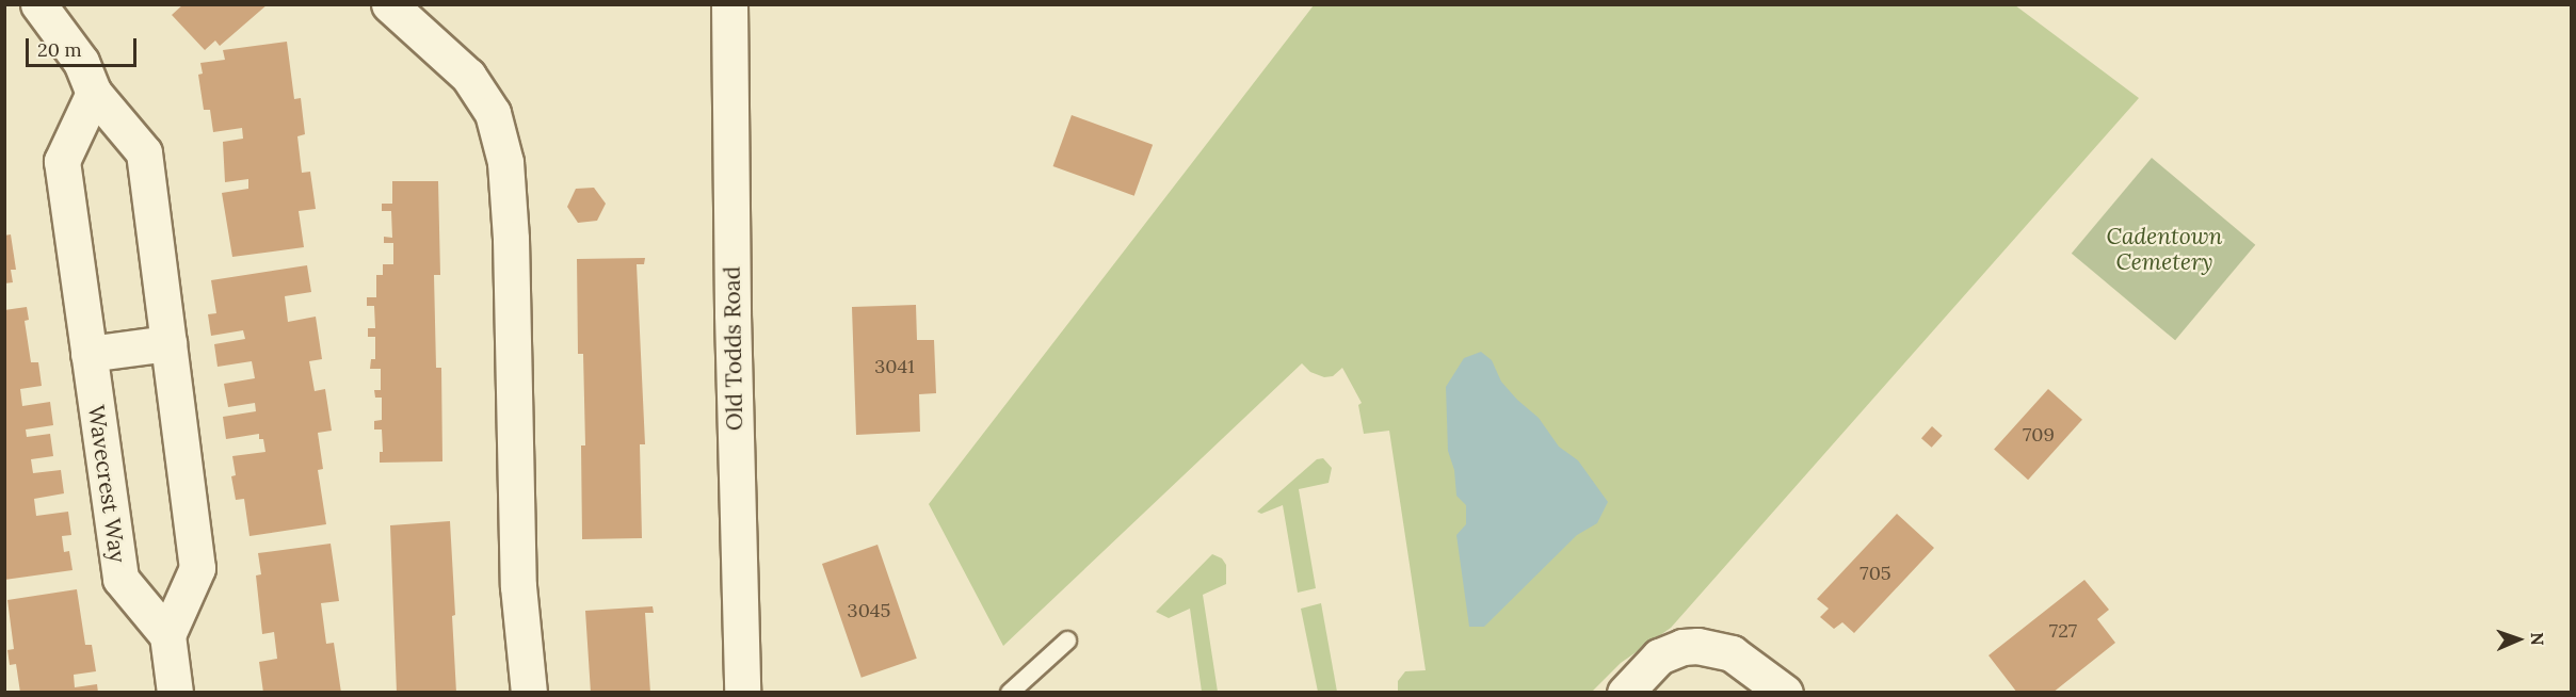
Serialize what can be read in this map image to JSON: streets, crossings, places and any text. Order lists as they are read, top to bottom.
{
  "streets": {
    "street": ["Old Todds Road", "Wavecrest Way"]
  },
  "parks": ["Cadentown Cemetery"],
  "house_numbers": [
    "3041",
    "709",
    "705",
    "3045",
    "727"
  ],
  "scale_bar": "20 m",
  "north": "right"
}
